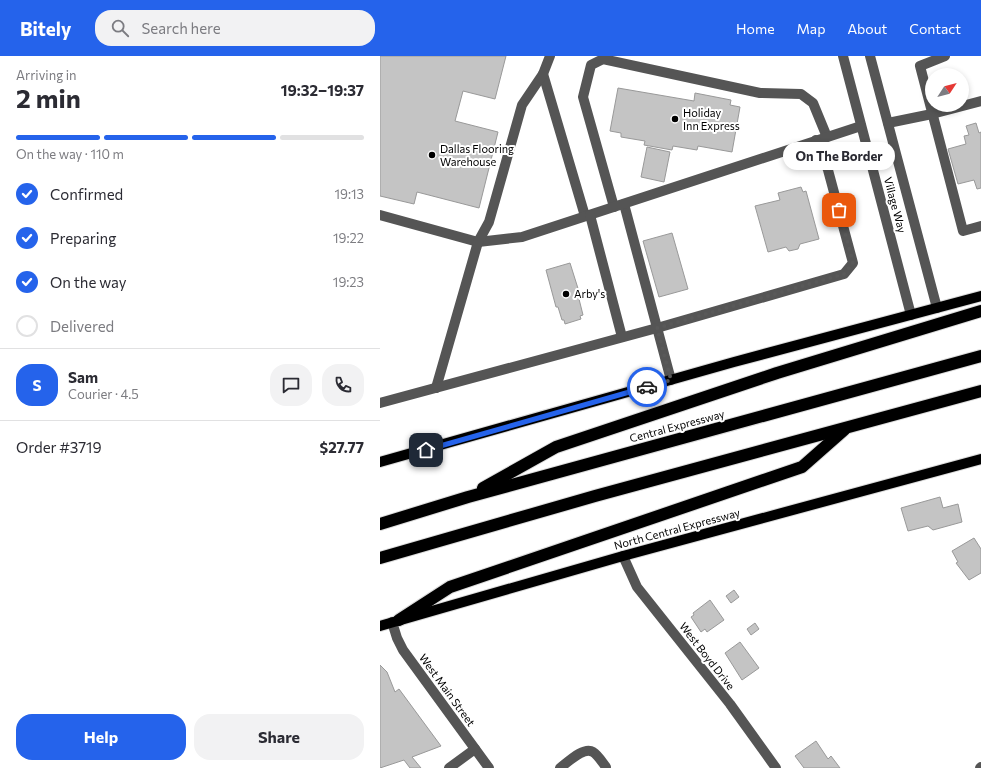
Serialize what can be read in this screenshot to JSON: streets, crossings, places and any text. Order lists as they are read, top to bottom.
{
  "streets": {
    "highway": ["Central Expressway"],
    "main road": ["North Central Expressway"],
    "street": ["Village Way", "West Boyd Drive", "West Main Street"]
  },
  "crossings": [
    ["North Central Expressway", "West Boyd Drive"],
    ["North Central Expressway", "West Main Street"]
  ],
  "places": [
    "Holiday Inn Express",
    "Dallas Flooring Warehouse",
    "On The Border",
    "Arby's"
  ],
  "north": "top right",
  "page": {
    "header": "Bitely",
    "search": "Search here",
    "nav": [
      "Home",
      "Map",
      "About",
      "Contact"
    ],
    "heading": ["2 min", "Arriving in", "19:32–19:37"],
    "panel": [
      "Sam",
      "Courier · 4.5",
      "Order #3719",
      "$27.77"
    ],
    "bar": "On the way · 110 m",
    "bubble": "On The Border",
    "list": [
      ["Confirmed", "19:13"],
      ["Preparing", "19:22"],
      ["On the way", "19:23"],
      "Delivered"
    ],
    "round": "S",
    "buttons": ["Help", "Share"]
  }
}
